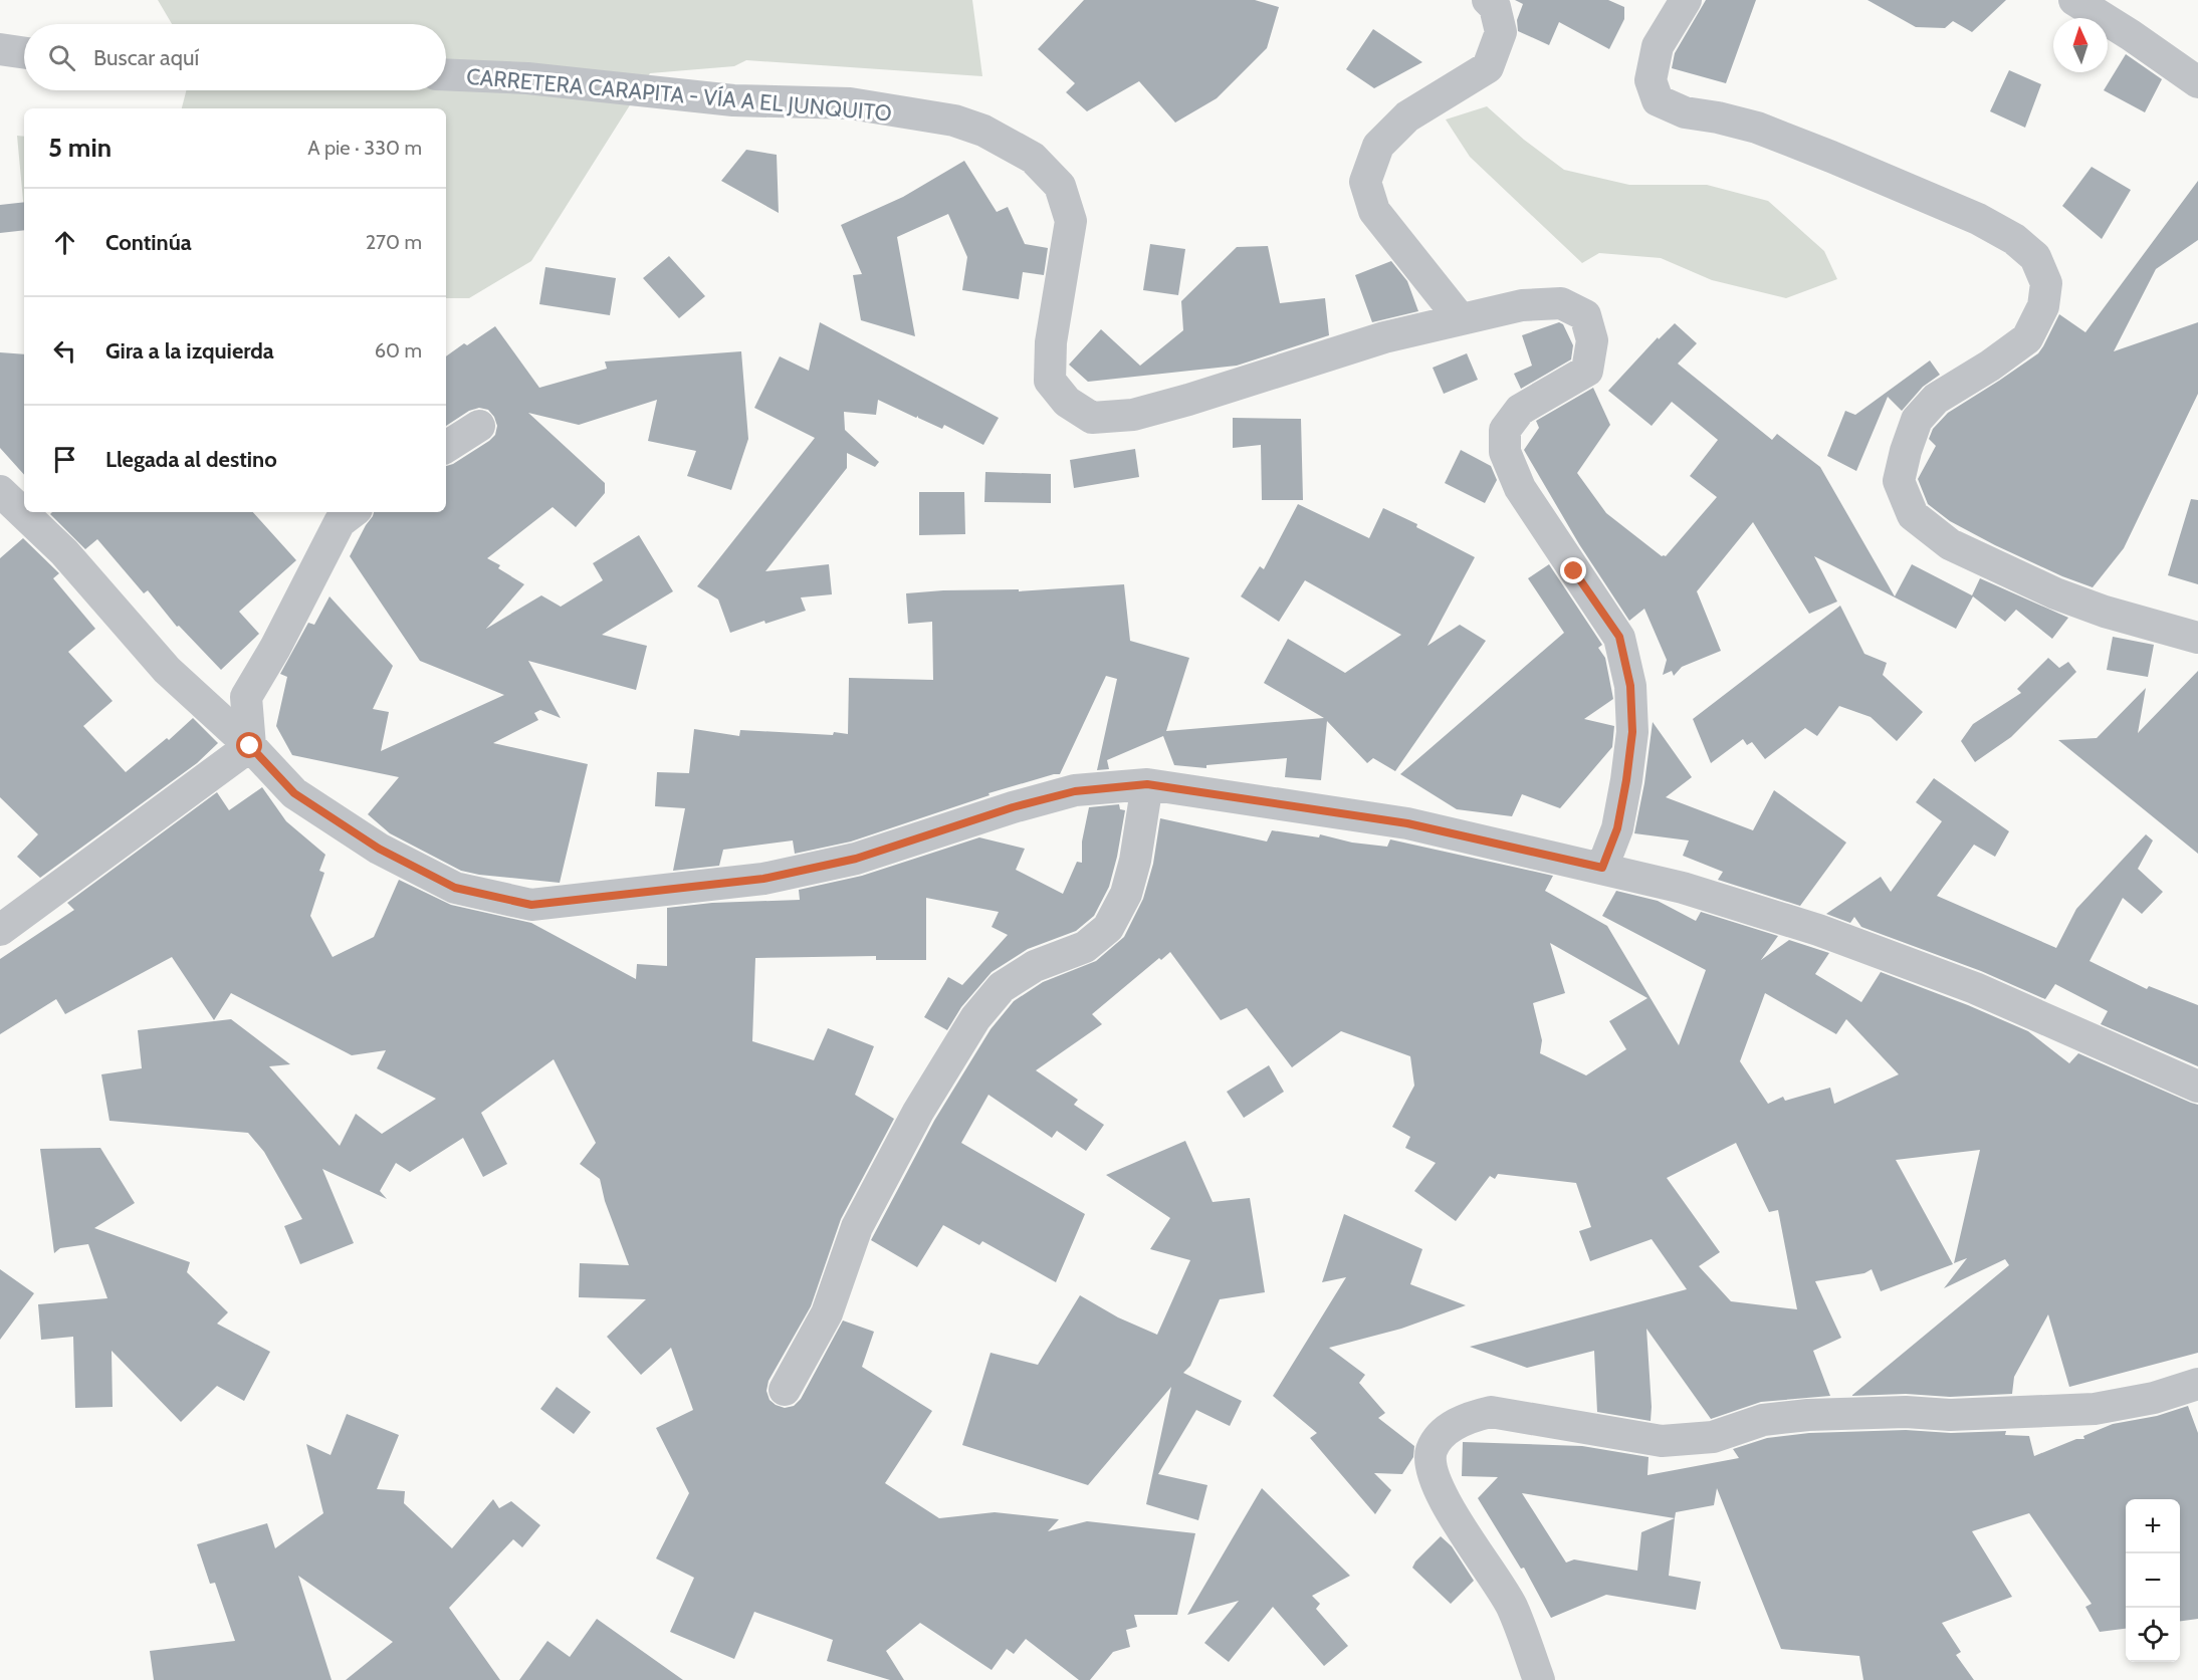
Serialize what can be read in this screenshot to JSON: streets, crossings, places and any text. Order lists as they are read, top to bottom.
{
  "streets": {
    "street": ["CARRETERA CARAPITA - VÍA A EL JUNQUITO"]
  },
  "north": "top",
  "page": {
    "search": "Buscar aquí",
    "heading": ["5 min", "A pie · 330 m"],
    "list": [
      ["Continúa", "270 m"],
      ["Gira a la izquierda", "60 m"],
      "Llegada al destino"
    ],
    "map_buttons": ["+", "−"]
  }
}
